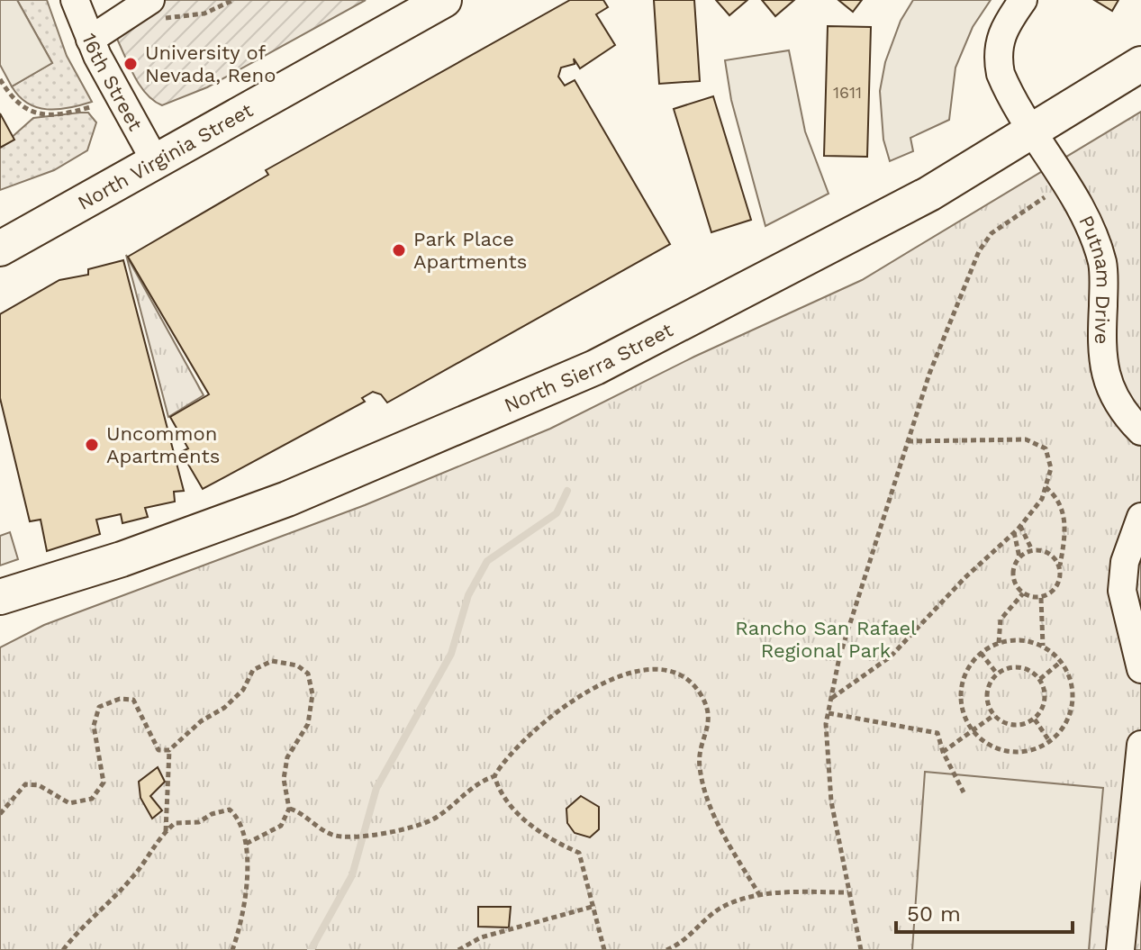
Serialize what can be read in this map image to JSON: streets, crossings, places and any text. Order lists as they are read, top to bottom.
{
  "streets": {
    "main road": ["North Virginia Street", "North Sierra Street"],
    "street": ["16th Street", "Putnam Drive"]
  },
  "crossings": [
    ["16th Street", "North Virginia Street"],
    ["Putnam Drive", "North Sierra Street"]
  ],
  "parks": ["Rancho San Rafael Regional Park"],
  "places": ["University of Nevada, Reno", "Park Place Apartments", "Uncommon Apartments"],
  "house_numbers": ["1611"],
  "scale_bar": "50 m"
}
